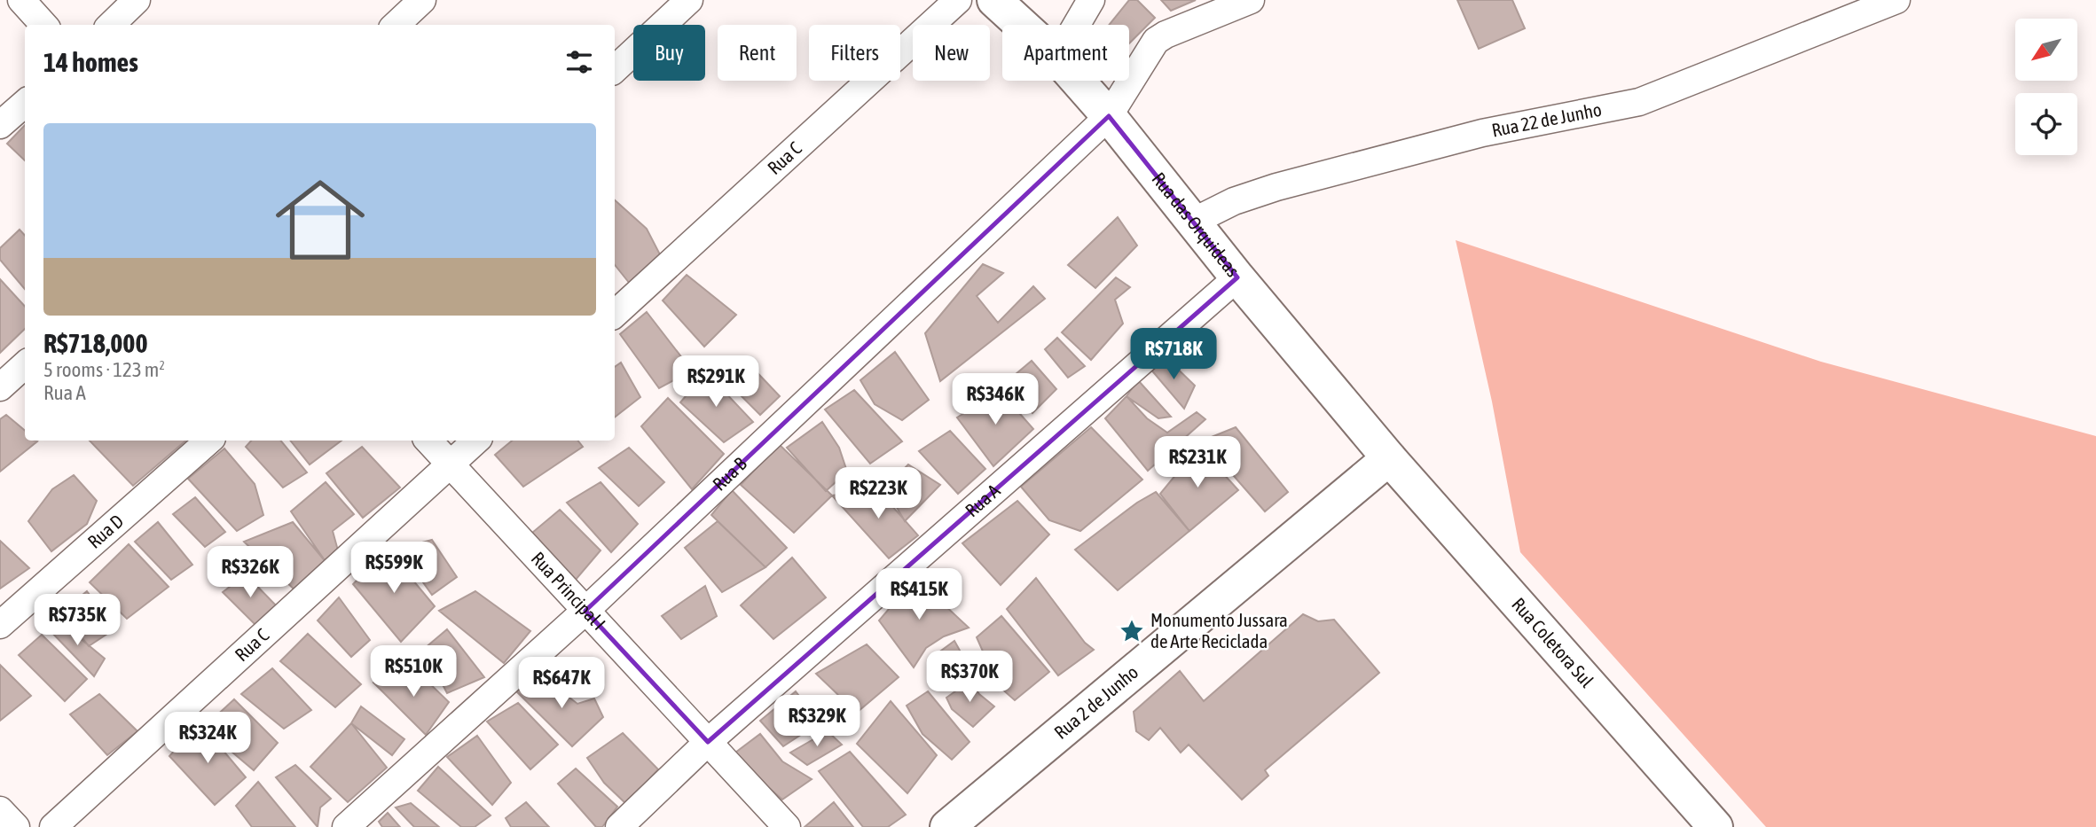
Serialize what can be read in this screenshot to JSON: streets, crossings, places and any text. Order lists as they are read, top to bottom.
{
  "streets": {
    "street": [
      "Rua 22 de Junho",
      "Rua C",
      "Rua das Orquideas",
      "Rua B",
      "Rua A",
      "Rua D",
      "Rua Principal I",
      "Rua Coletora Sul",
      "Rua 2 de Junho"
    ]
  },
  "crossings": [
    ["Rua 22 de Junho", "Rua das Orquideas"],
    ["Rua C", "Rua Principal I"],
    ["Rua das Orquideas", "Rua B"],
    ["Rua das Orquideas", "Rua A"],
    ["Rua das Orquideas", "Rua Coletora Sul"],
    ["Rua das Orquideas", "Rua 2 de Junho"],
    ["Rua B", "Rua Principal I"],
    ["Rua A", "Rua Principal I"],
    ["Rua Coletora Sul", "Rua 2 de Junho"]
  ],
  "places": {
    "place": ["Monumento Jussara de Arte Reciclada"]
  },
  "north": "bottom left",
  "page": {
    "chip": [
      "Buy",
      "Rent",
      "Filters",
      "New",
      "Apartment"
    ],
    "heading": "14 homes",
    "list": [
      {
        "name": "R$718,000",
        "note": "5 rooms · 123 m² · Rua A"
      }
    ],
    "price": [
      "R$718K",
      "R$291K",
      "R$346K",
      "R$231K",
      "R$223K",
      "R$599K",
      "R$326K",
      "R$415K",
      "R$735K",
      "R$510K",
      "R$370K",
      "R$647K",
      "R$329K",
      "R$324K"
    ]
  }
}
